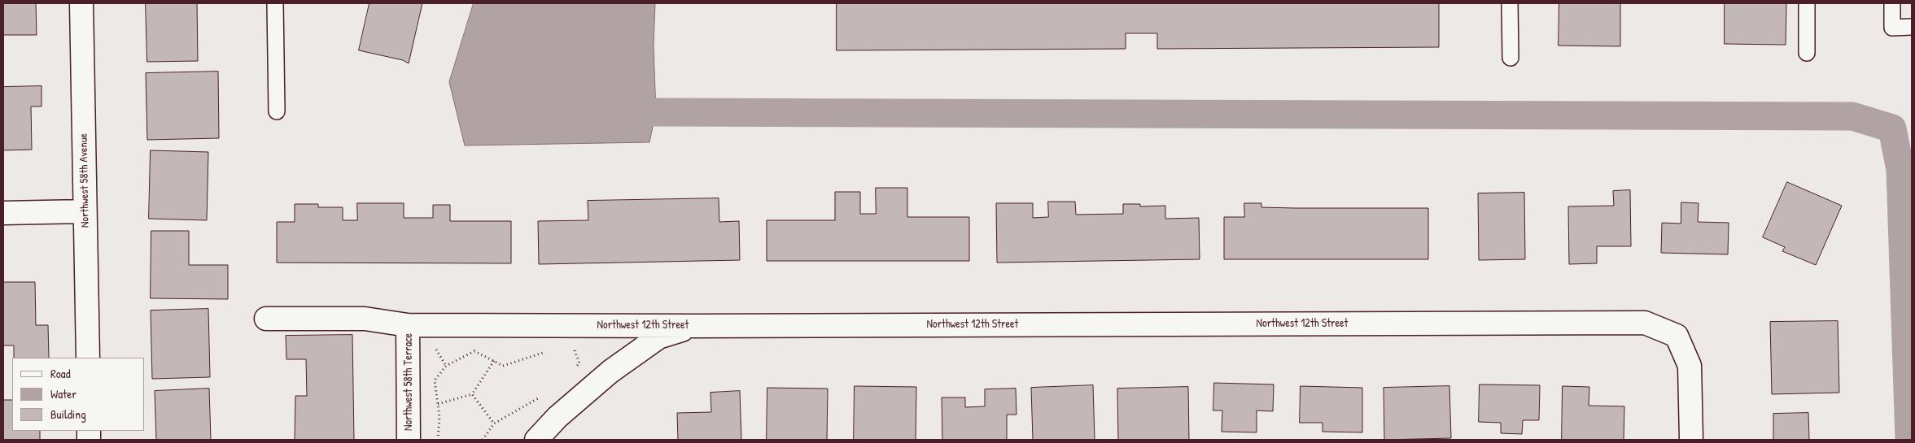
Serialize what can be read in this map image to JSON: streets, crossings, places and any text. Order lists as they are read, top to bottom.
{
  "streets": {
    "street": ["Northwest 58th Avenue", "Northwest 12th Street", "Northwest 58th Terrace"]
  },
  "crossings": [
    ["Northwest 12th Street", "Northwest 58th Terrace"]
  ],
  "legend": ["Road", "Water", "Building"]
}
